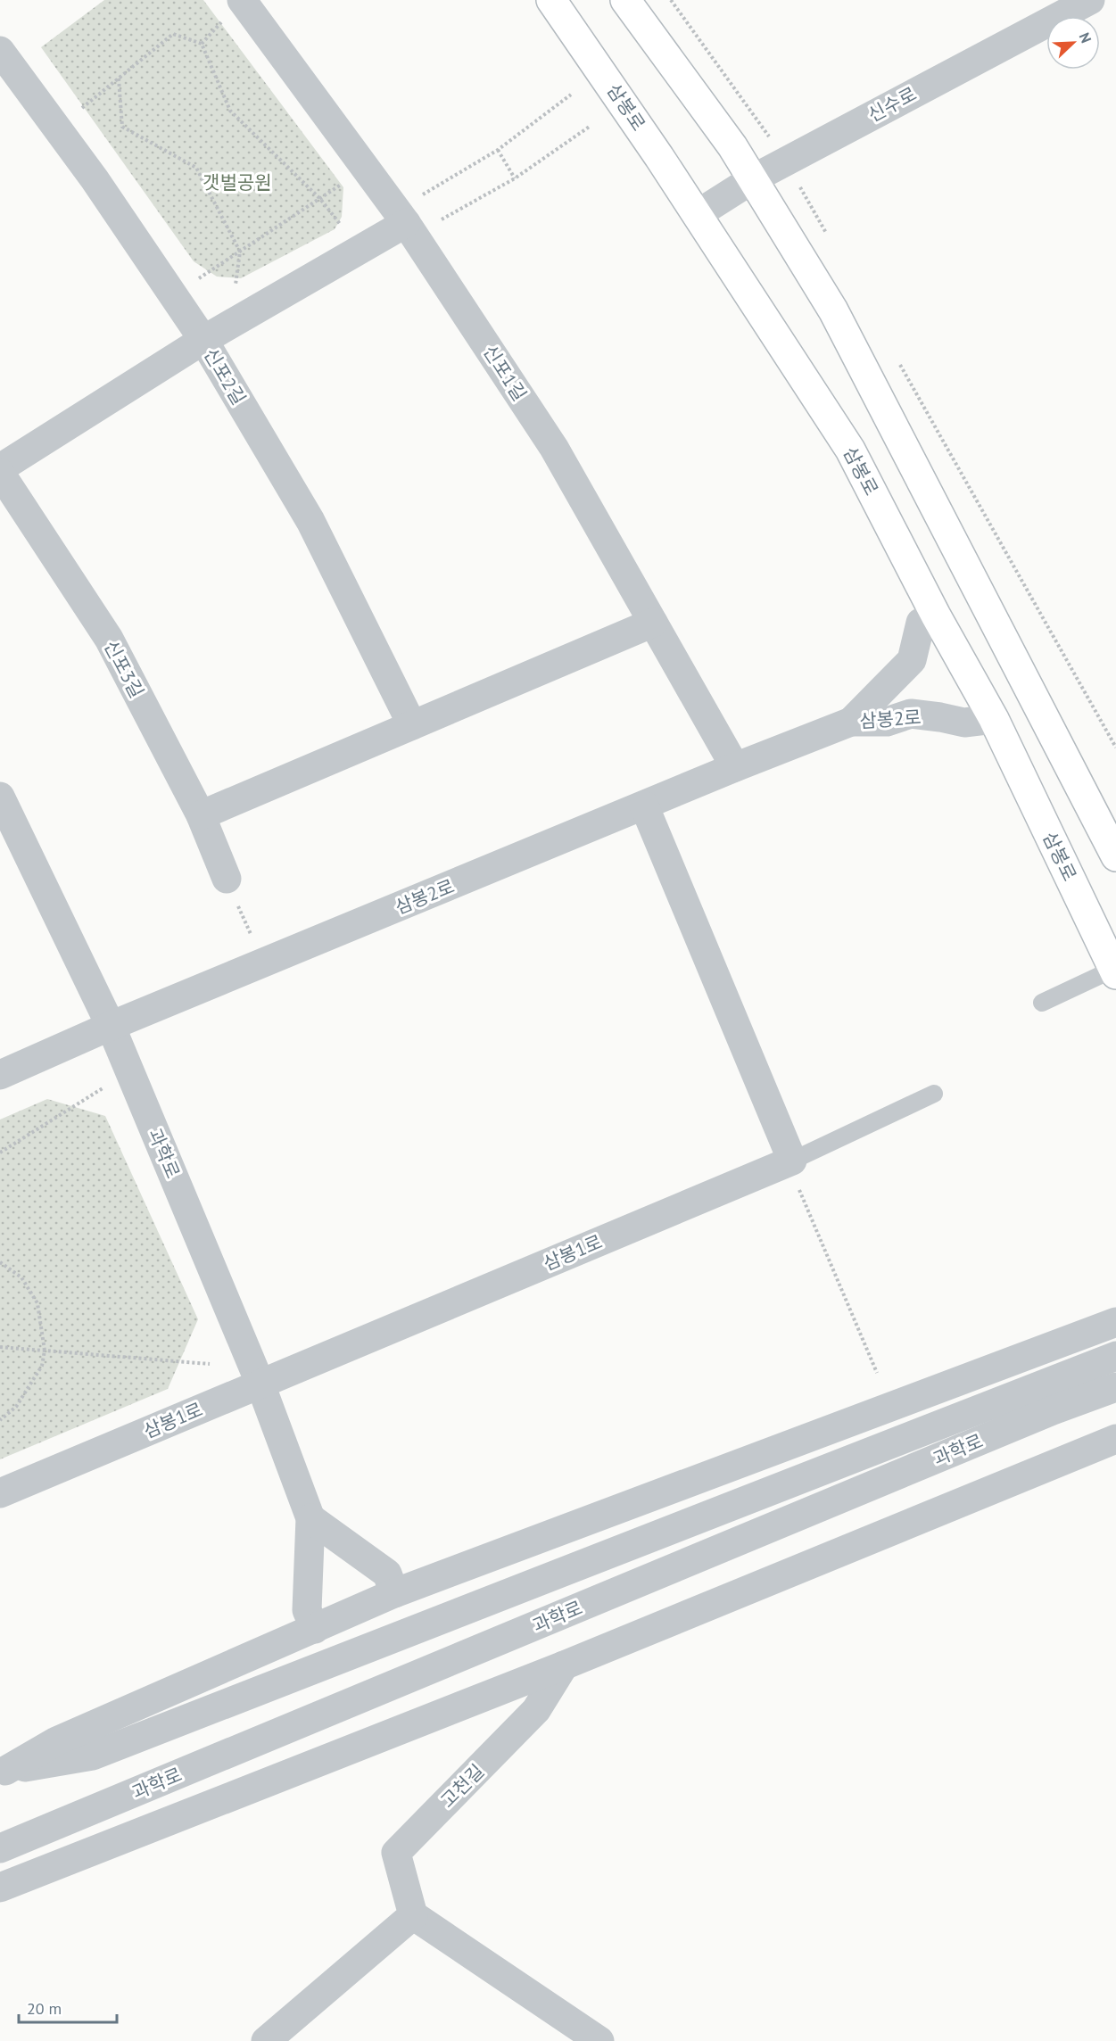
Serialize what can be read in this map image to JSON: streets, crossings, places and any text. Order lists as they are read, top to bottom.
{
  "streets": {
    "main road": ["삼봉로"],
    "street": [
      "신수로",
      "신포1길",
      "신포2길",
      "신포3길",
      "삼봉2로",
      "과학로",
      "삼봉1로",
      "고천길"
    ]
  },
  "crossings": [
    ["신수로", "삼봉로"],
    ["삼봉로", "삼봉2로"],
    ["신포1길", "삼봉2로"],
    ["삼봉2로", "과학로"],
    ["과학로", "삼봉1로"],
    ["과학로", "고천길"]
  ],
  "parks": ["갯벌공원"],
  "scale_bar": "20 m",
  "north": "top right"
}
